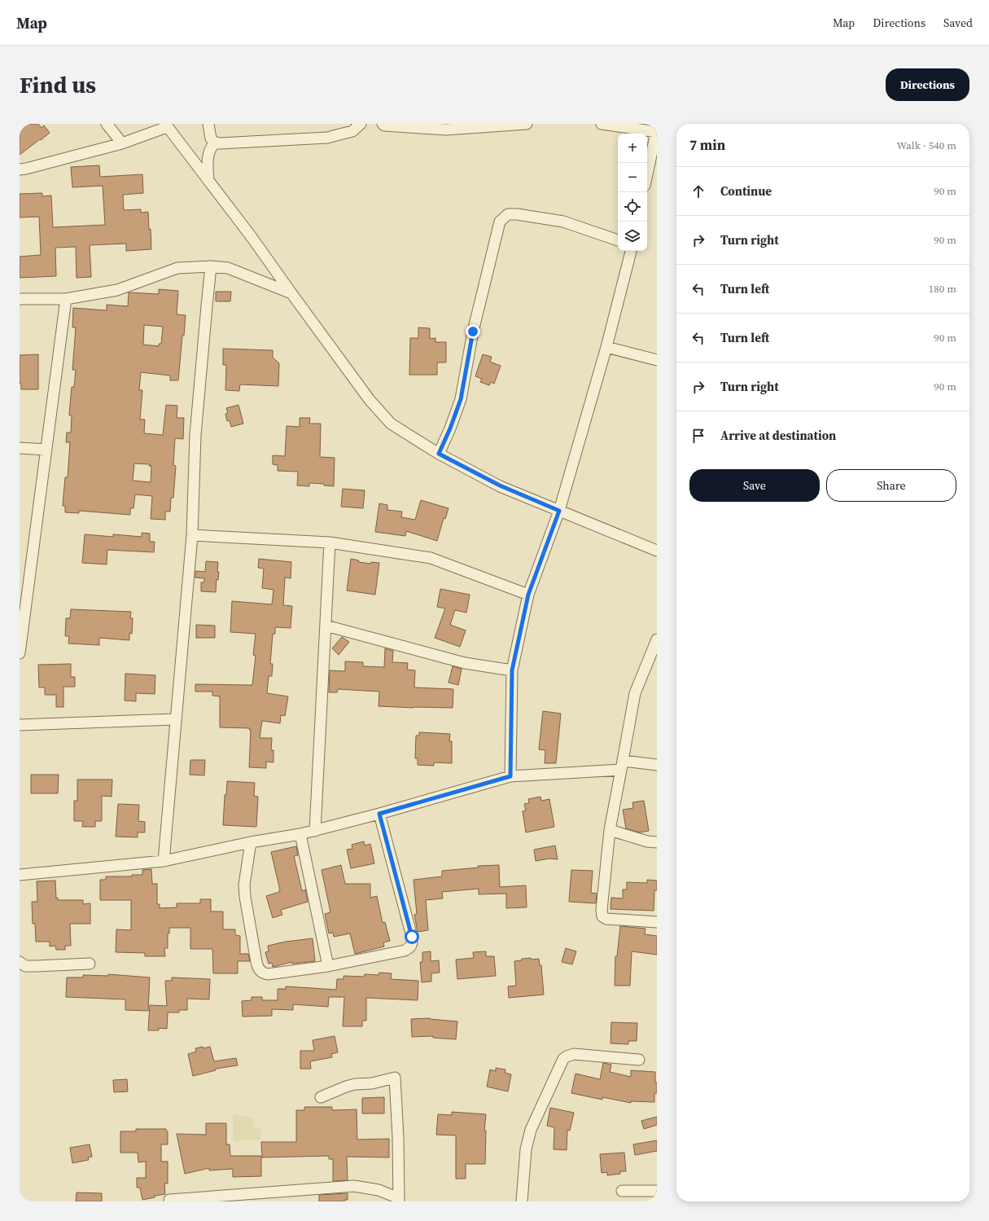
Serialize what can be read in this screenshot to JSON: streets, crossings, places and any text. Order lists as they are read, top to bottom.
{
  "page": {
    "header": "Map",
    "nav": ["Map", "Directions", "Saved"],
    "buttons": [
      "Directions",
      ["Save", "Share"]
    ],
    "title": "Find us",
    "heading": ["7 min", "Walk · 540 m"],
    "map_buttons": ["+", "−"],
    "list": [
      ["Continue", "90 m"],
      ["Turn right", "90 m"],
      ["Turn left", "180 m"],
      ["Turn left", "90 m"],
      ["Turn right", "90 m"],
      "Arrive at destination"
    ]
  }
}
